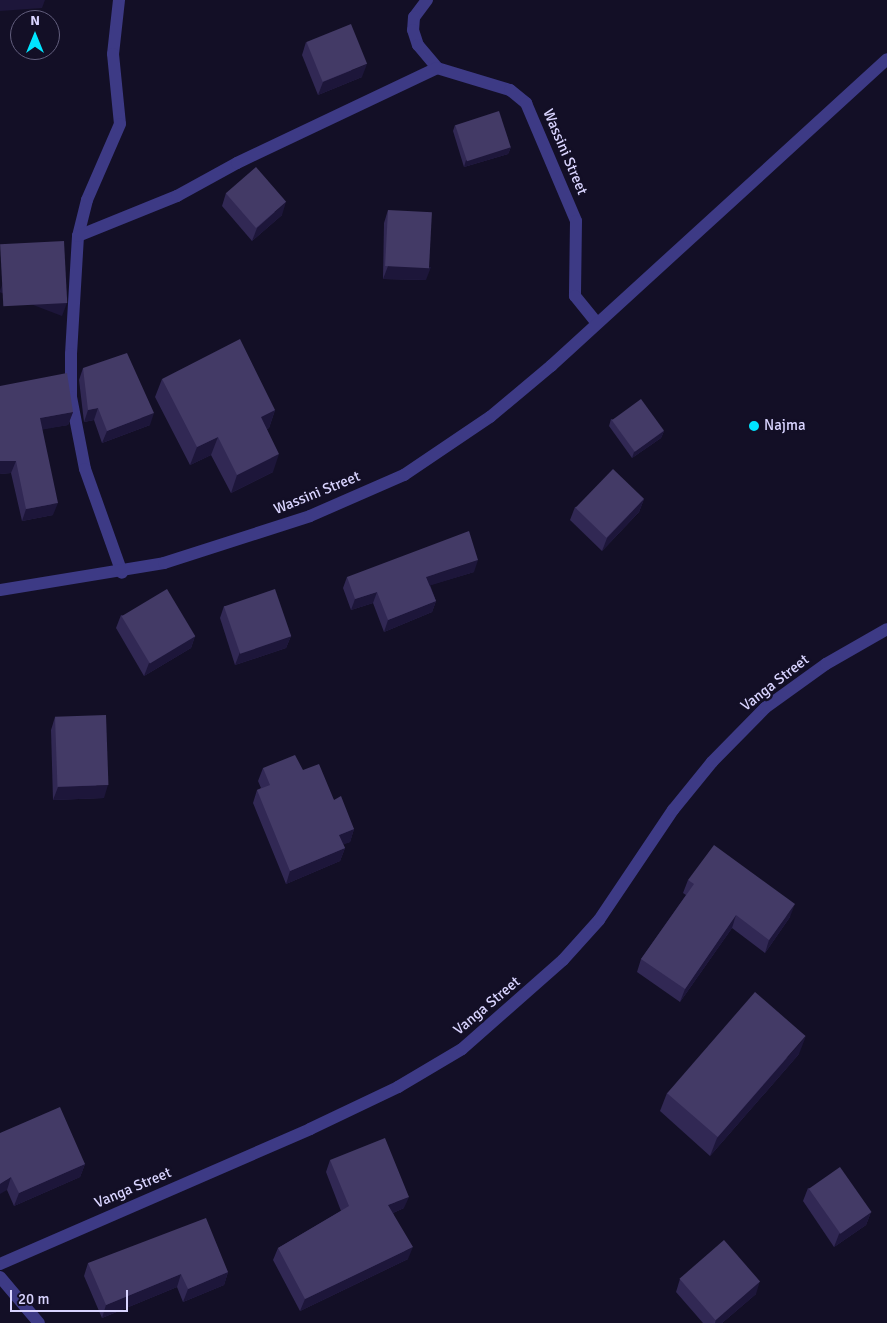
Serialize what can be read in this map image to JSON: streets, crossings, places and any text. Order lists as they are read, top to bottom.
{
  "streets": {
    "street": ["Wassini Street", "Vanga Street"]
  },
  "places": ["Najma"],
  "scale_bar": "20 m",
  "north": "top"
}
